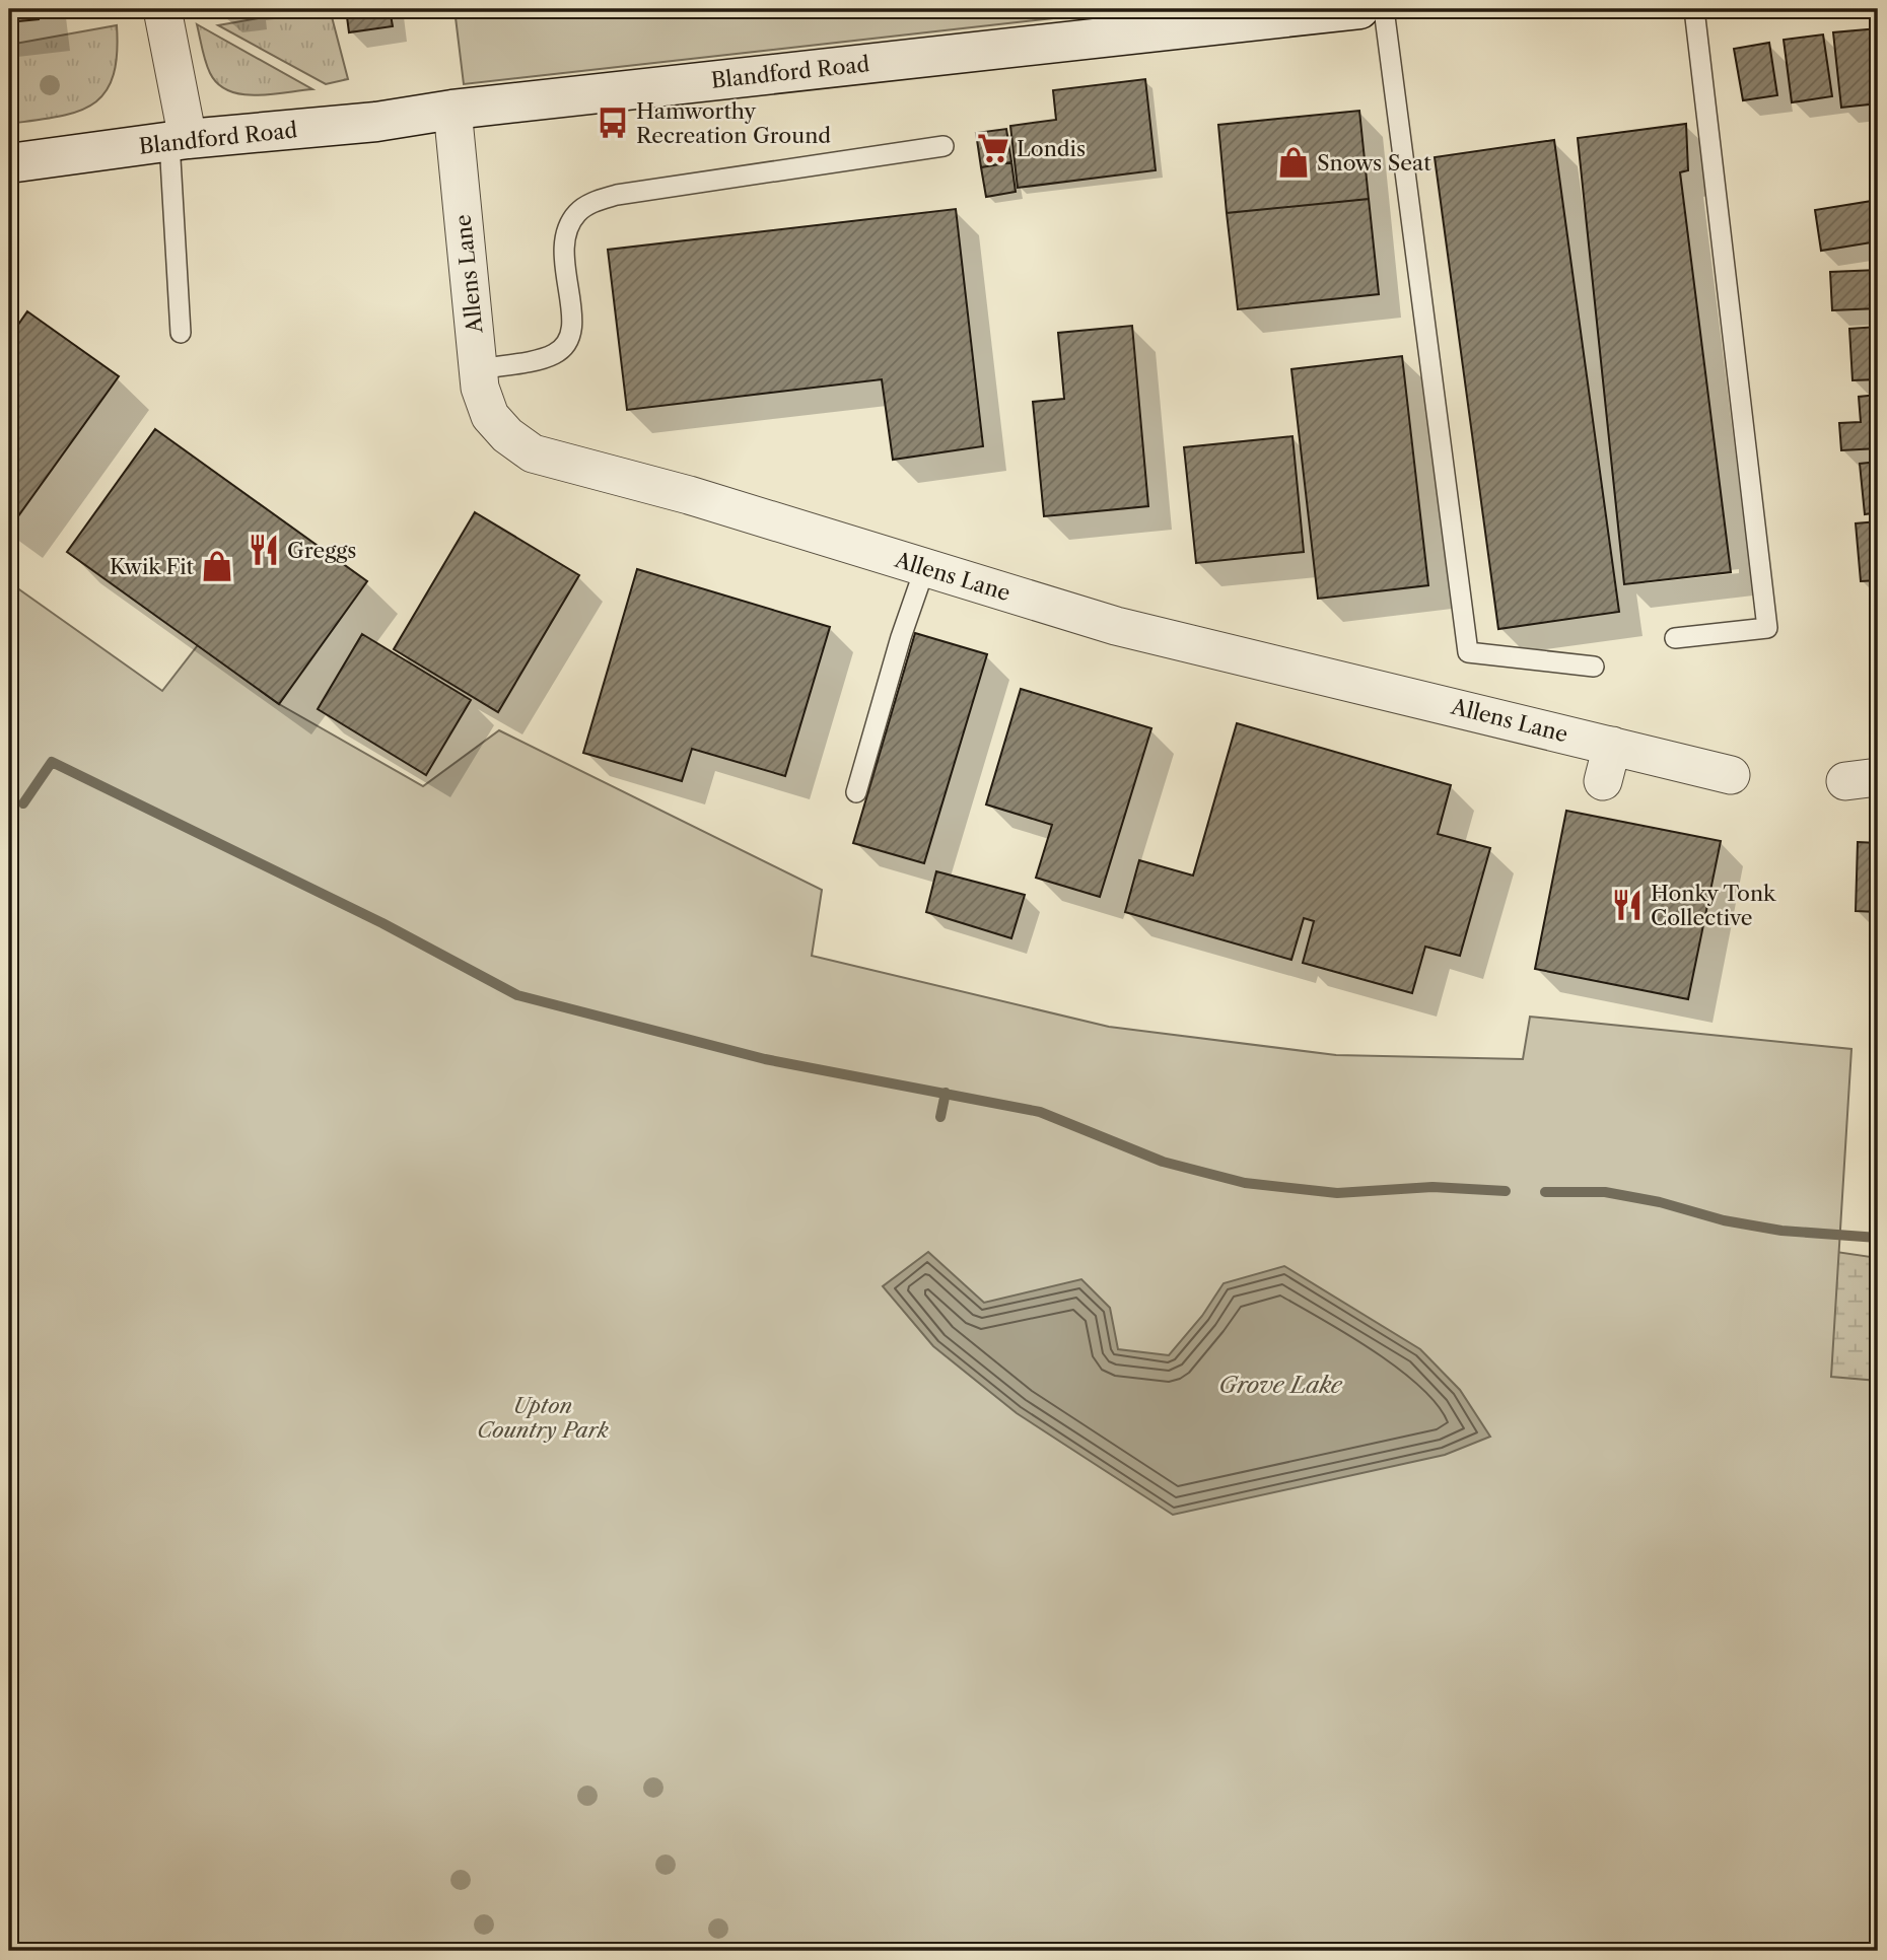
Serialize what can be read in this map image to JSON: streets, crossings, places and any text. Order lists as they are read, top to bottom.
{
  "streets": {
    "main road": ["Blandford Road"],
    "street": ["Allens Lane"]
  },
  "crossings": [
    ["Blandford Road", "Allens Lane"]
  ],
  "water": ["Grove Lake"],
  "parks": ["Upton Country Park"],
  "places": {
    "bus stop": ["Hamworthy Recreation Ground"],
    "supermarket": ["Londis"],
    "shop": ["Snows Seat", "Kwik Fit"],
    "restaurant": ["Greggs", "Honky Tonk Collective"]
  }
}
